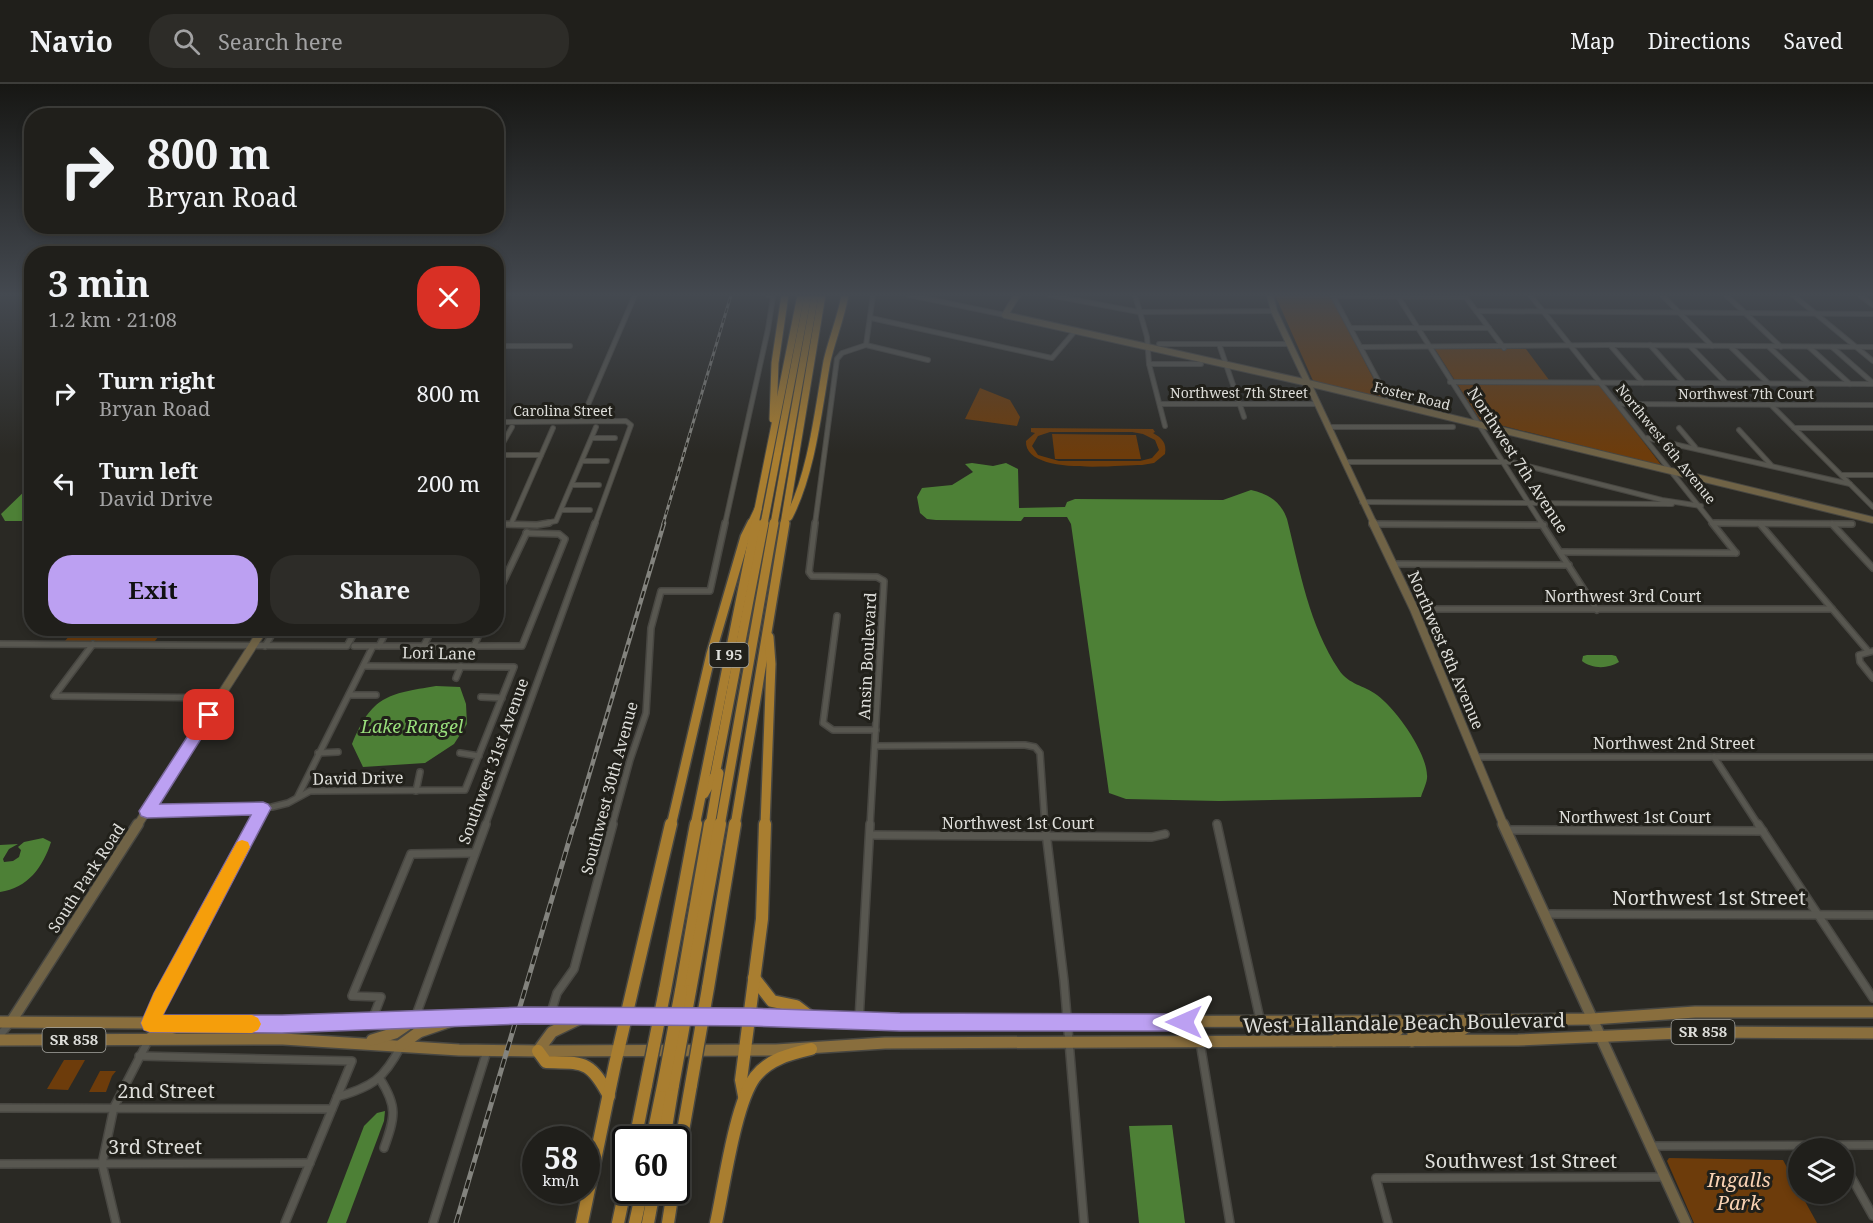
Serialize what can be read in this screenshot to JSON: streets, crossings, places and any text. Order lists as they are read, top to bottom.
{
  "streets": {
    "highway": ["I 95"],
    "main road": ["West Hallandale Beach Boulevard", "SR 858"],
    "street": [
      "Northwest 7th Street",
      "Northwest 7th Court",
      "Foster Road",
      "Carolina Street",
      "Northwest 6th Avenue",
      "Northwest 7th Avenue",
      "Northwest 3rd Court",
      "Northwest 8th Avenue",
      "Lori Lane",
      "Ansin Boulevard",
      "Northwest 2nd Street",
      "Southwest 31st Avenue",
      "David Drive",
      "Southwest 30th Avenue",
      "Northwest 1st Court",
      "South Park Road",
      "Northwest 1st Street",
      "2nd Street",
      "3rd Street",
      "Southwest 1st Street"
    ]
  },
  "crossings": [
    ["Northwest 7th Street", "Northwest 8th Avenue"],
    ["Northwest 7th Court", "Northwest 6th Avenue"],
    ["Foster Road", "Northwest 6th Avenue"],
    ["Foster Road", "Northwest 7th Avenue"],
    ["Foster Road", "Northwest 8th Avenue"],
    ["Carolina Street", "Southwest 31st Avenue"],
    ["Northwest 6th Avenue", "Northwest 7th Avenue"],
    ["Northwest 7th Avenue", "Northwest 3rd Court"],
    ["Northwest 3rd Court", "Northwest 8th Avenue"],
    ["Northwest 8th Avenue", "Northwest 2nd Street"],
    ["Northwest 8th Avenue", "Northwest 1st Court"],
    ["Northwest 8th Avenue", "Northwest 1st Street"],
    ["Northwest 8th Avenue", "West Hallandale Beach Boulevard"],
    ["Northwest 8th Avenue", "Southwest 1st Street"],
    ["Ansin Boulevard", "Northwest 1st Court"],
    ["Ansin Boulevard", "West Hallandale Beach Boulevard"],
    ["Southwest 31st Avenue", "West Hallandale Beach Boulevard"],
    ["David Drive", "South Park Road"],
    ["Southwest 30th Avenue", "West Hallandale Beach Boulevard"],
    ["South Park Road", "West Hallandale Beach Boulevard"]
  ],
  "water": ["Lake Rangel"],
  "parks": ["Ingalls Park"],
  "page": {
    "header": "Navio",
    "search": "Search here",
    "nav": ["Map", "Directions", "Saved"],
    "turn": ["800 m", "Bryan Road"],
    "heading": ["3 min", "1.2 km · 21:08"],
    "list": [
      {
        "name": "Turn right",
        "note": "Bryan Road",
        "value": "800 m"
      },
      {
        "name": "Turn left",
        "note": "David Drive",
        "value": "200 m"
      }
    ],
    "buttons": ["Exit", "Share"],
    "speed": "58 km/h",
    "limit": "60"
  }
}
